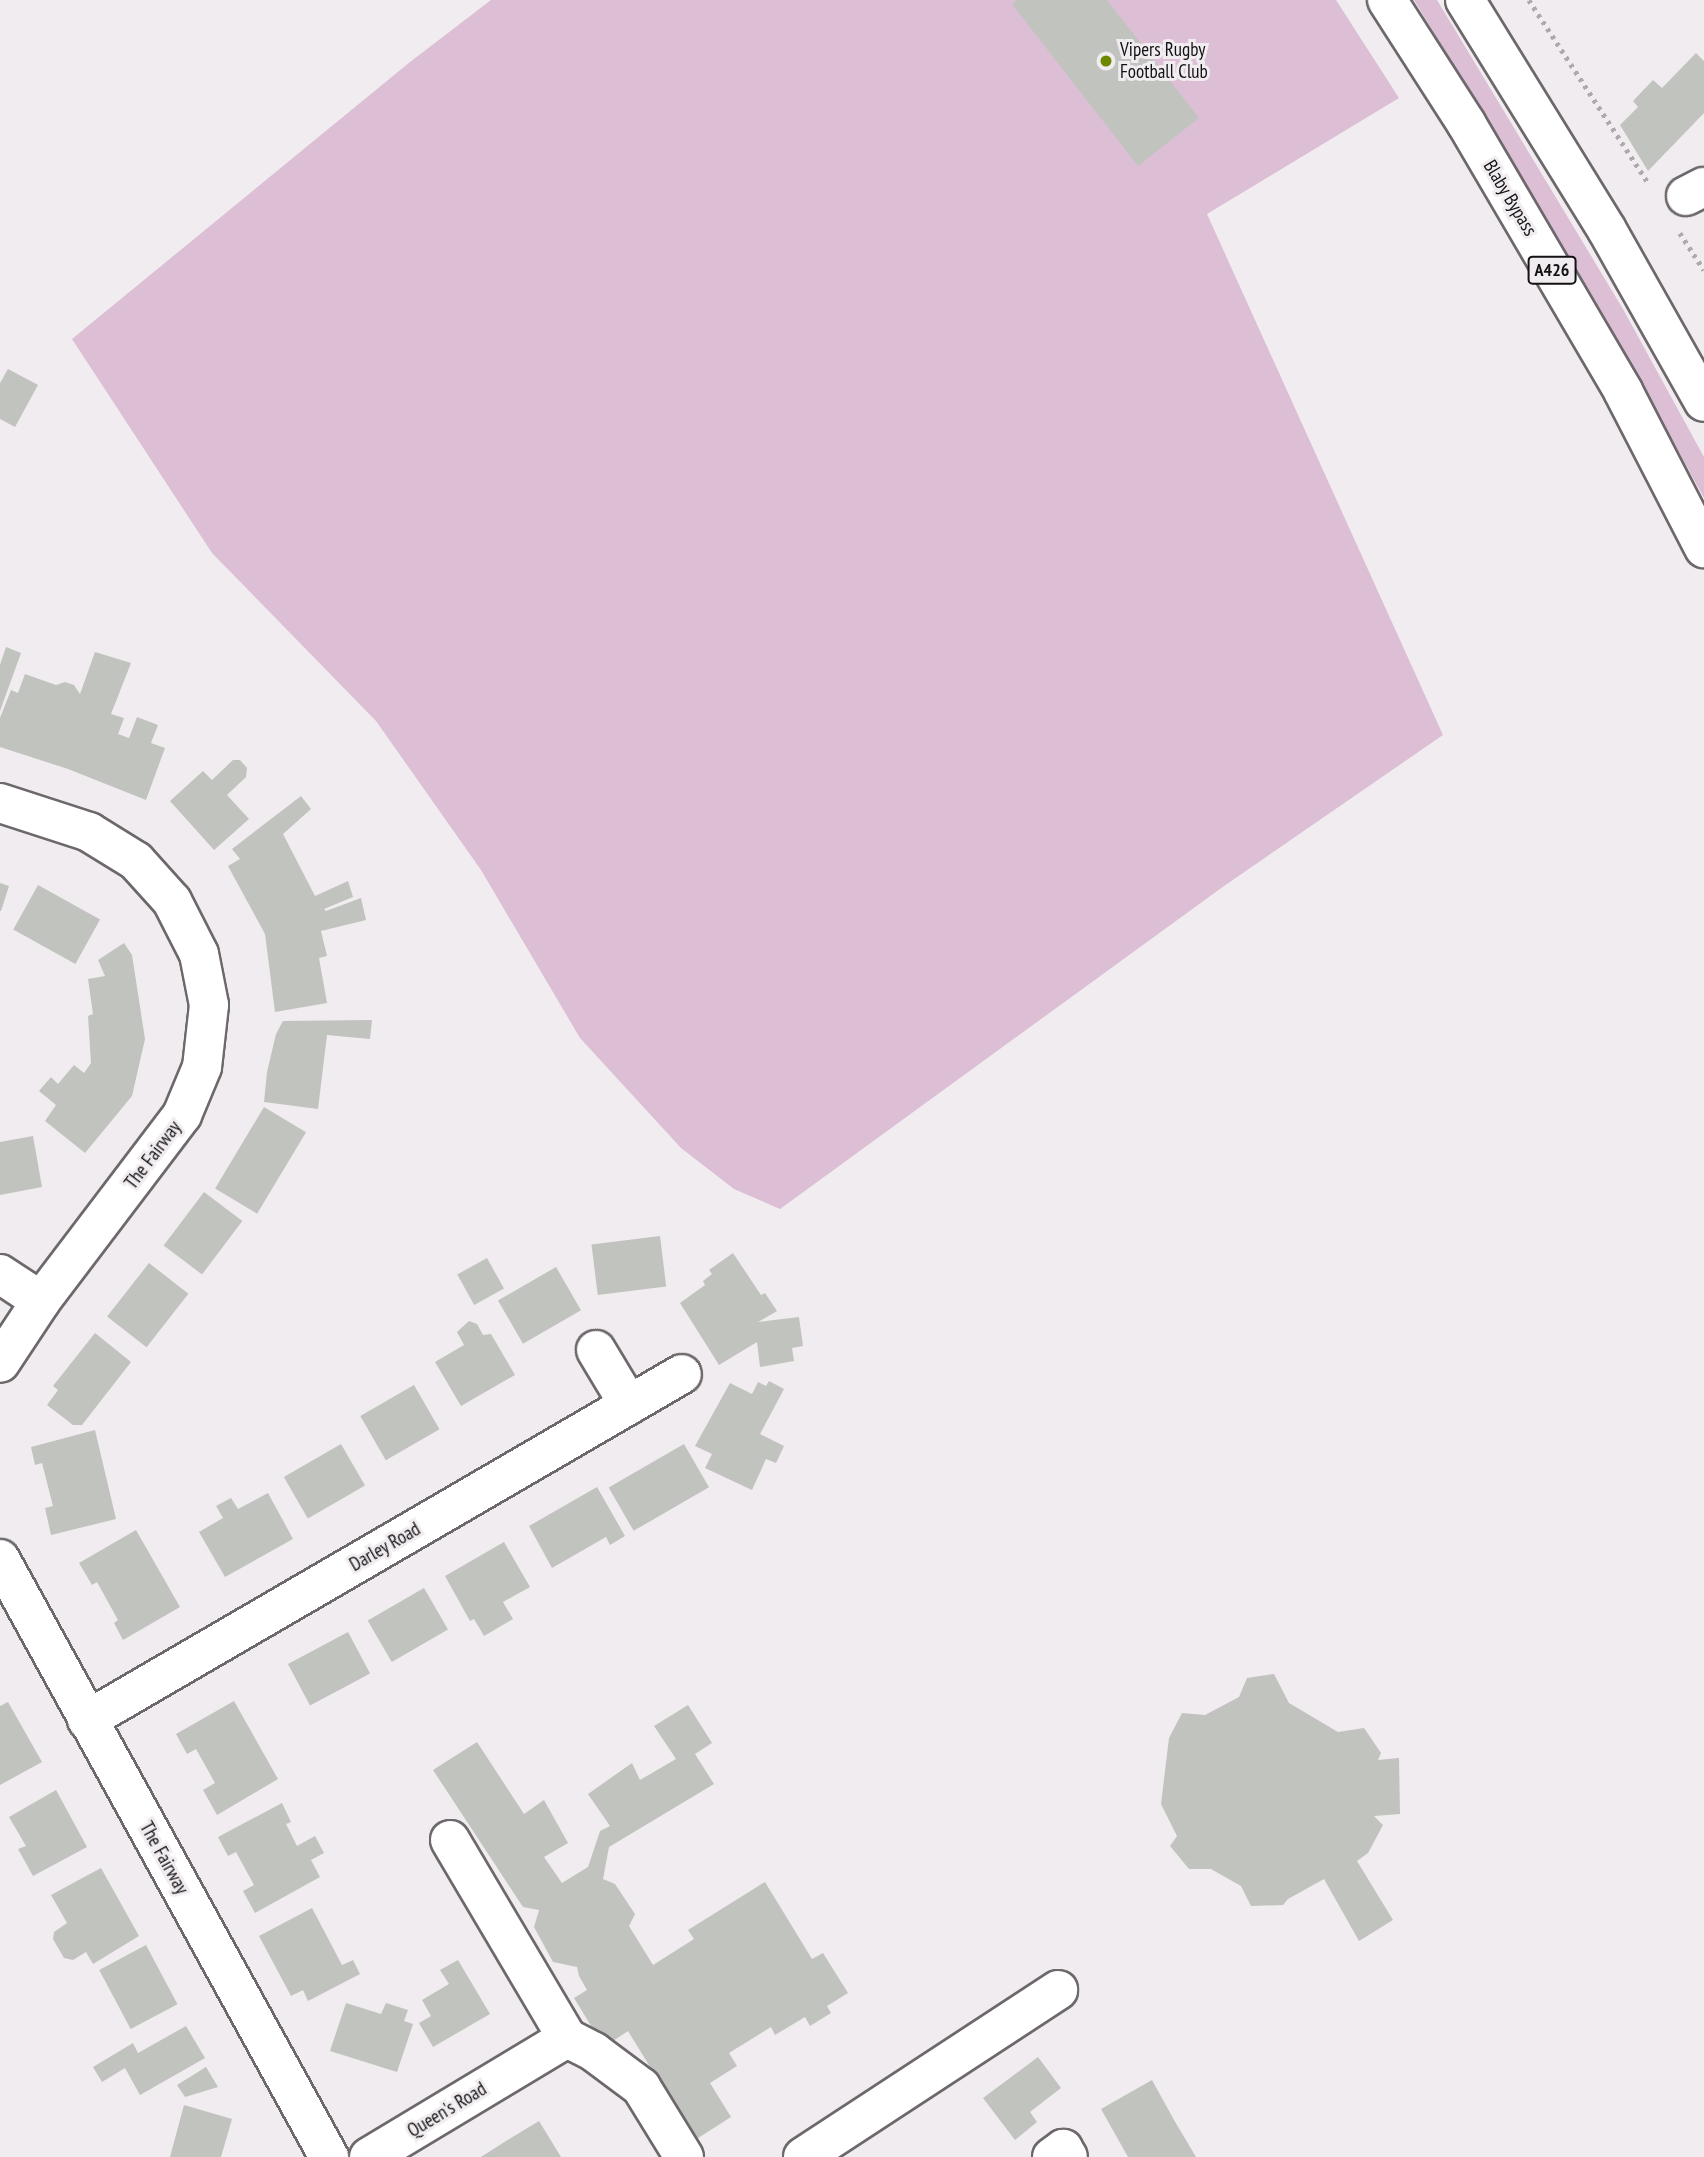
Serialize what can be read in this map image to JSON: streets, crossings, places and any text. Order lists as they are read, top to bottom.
{
  "streets": {
    "street": [
      "Blaby Bypass",
      "A426",
      "The Fairway",
      "Darley Road",
      "Queen's Road"
    ]
  },
  "crossings": [
    ["The Fairway", "Darley Road"]
  ],
  "places": ["Vipers Rugby Football Club"]
}
